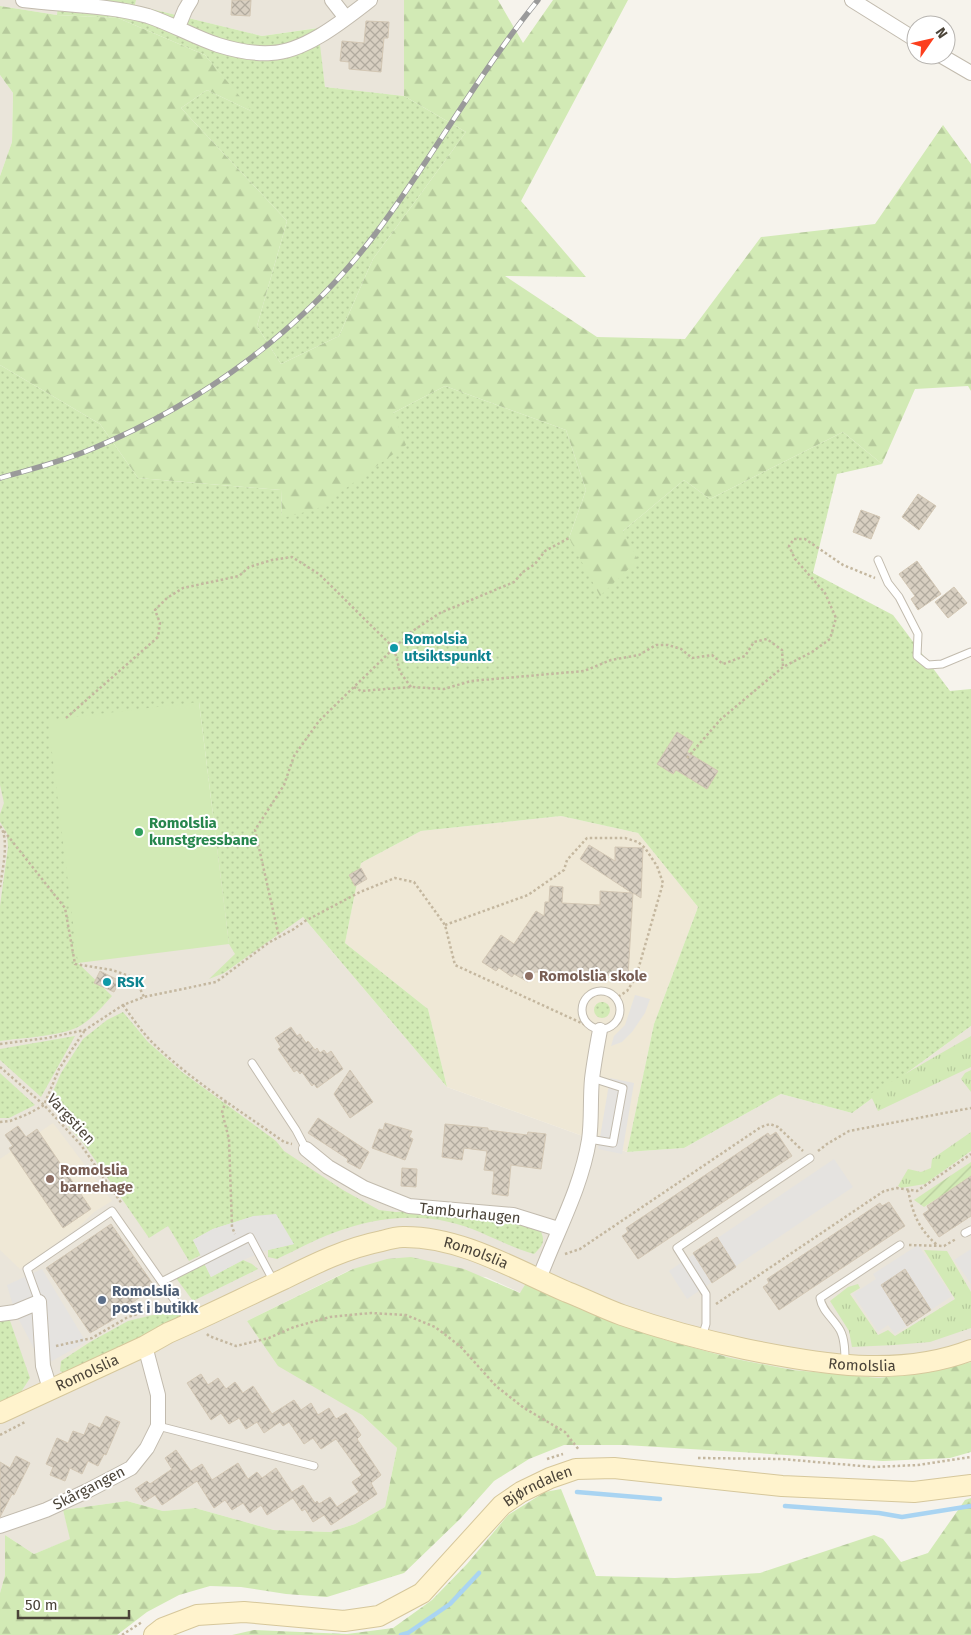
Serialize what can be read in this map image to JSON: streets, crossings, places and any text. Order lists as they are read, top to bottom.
{
  "streets": {
    "street": [
      "Tamburhaugen",
      "Romolslia",
      "Skårgangen",
      "Bjørndalen"
    ],
    "path": ["Vargstien"]
  },
  "crossings": [
    ["Romolslia", "Skårgangen"]
  ],
  "places": [
    "Romolsia utsiktspunkt",
    "Romolslia kunstgressbane",
    "Romolslia skole",
    "RSK",
    "Romolslia barnehage",
    "Romolslia post i butikk"
  ],
  "scale_bar": "50 m",
  "north": "top right"
}
